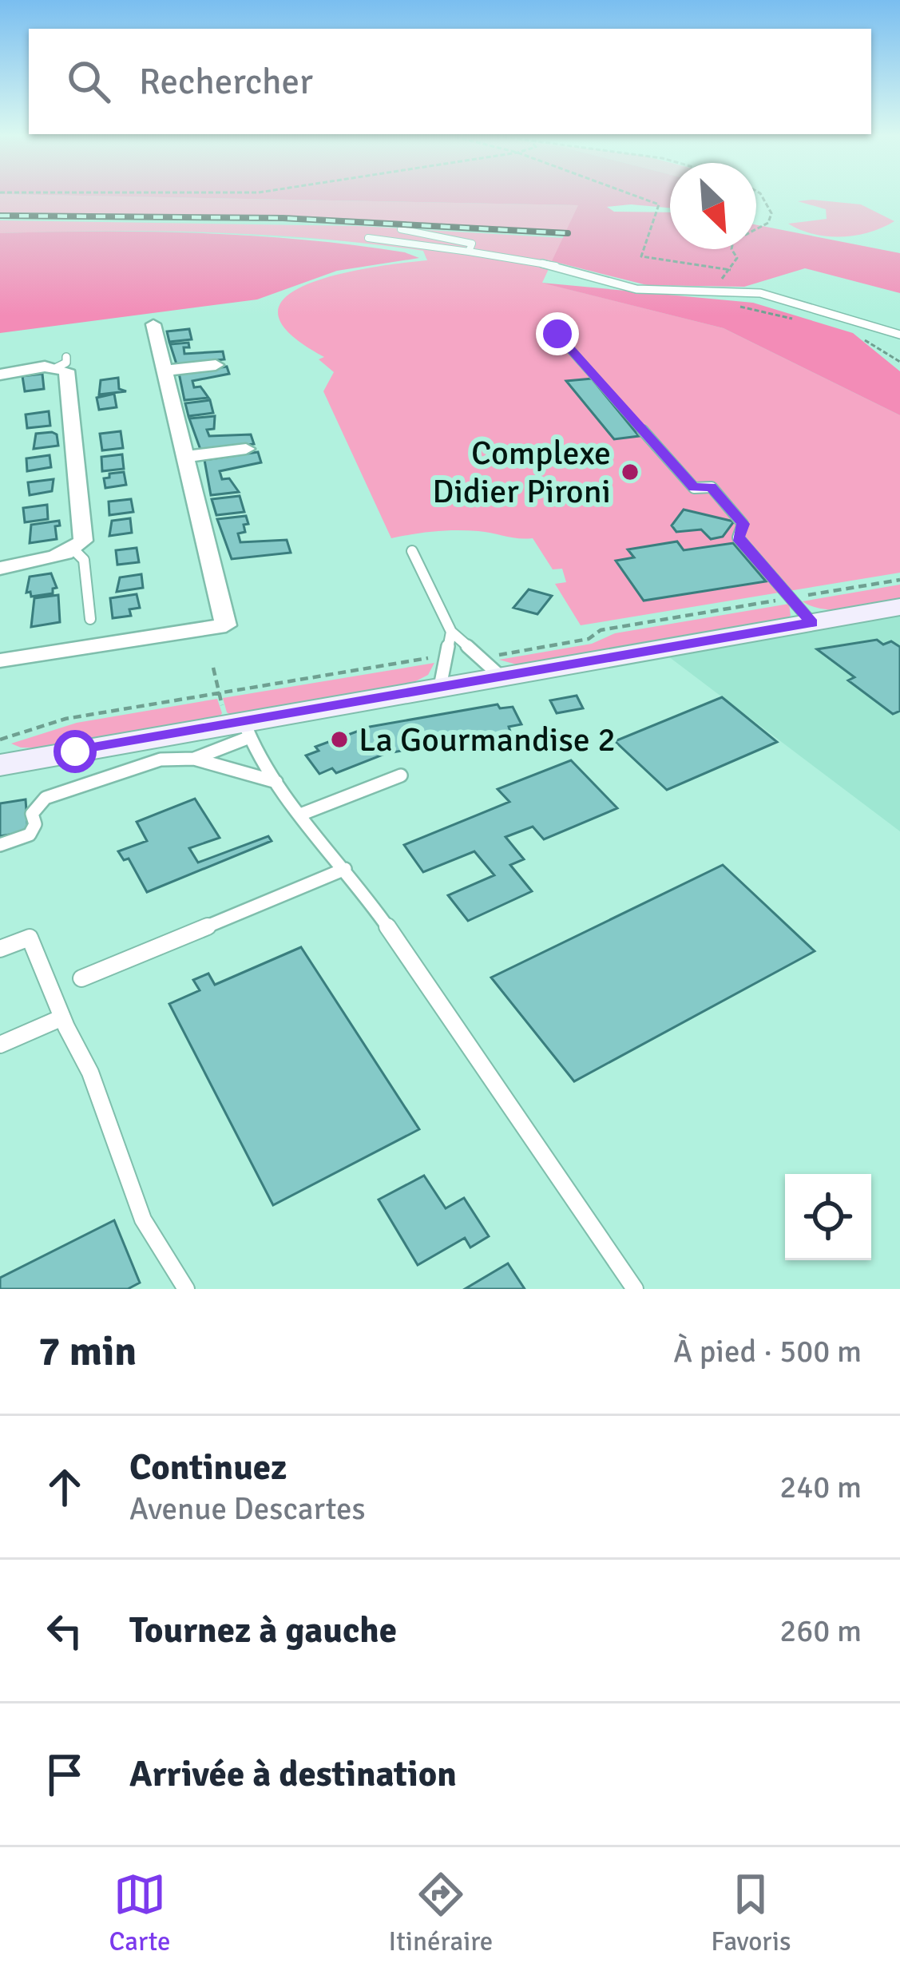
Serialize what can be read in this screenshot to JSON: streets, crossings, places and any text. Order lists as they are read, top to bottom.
{
  "places": ["Complexe Didier Pironi", "La Gourmandise 2"],
  "north": "bottom right",
  "page": {
    "search": "Rechercher",
    "heading": ["7 min", "À pied · 500 m"],
    "list": [
      ["Continuez", "Avenue Descartes", "240 m"],
      ["Tournez à gauche", "260 m"],
      "Arrivée à destination"
    ],
    "nav": ["Carte", "Itinéraire", "Favoris"]
  }
}
